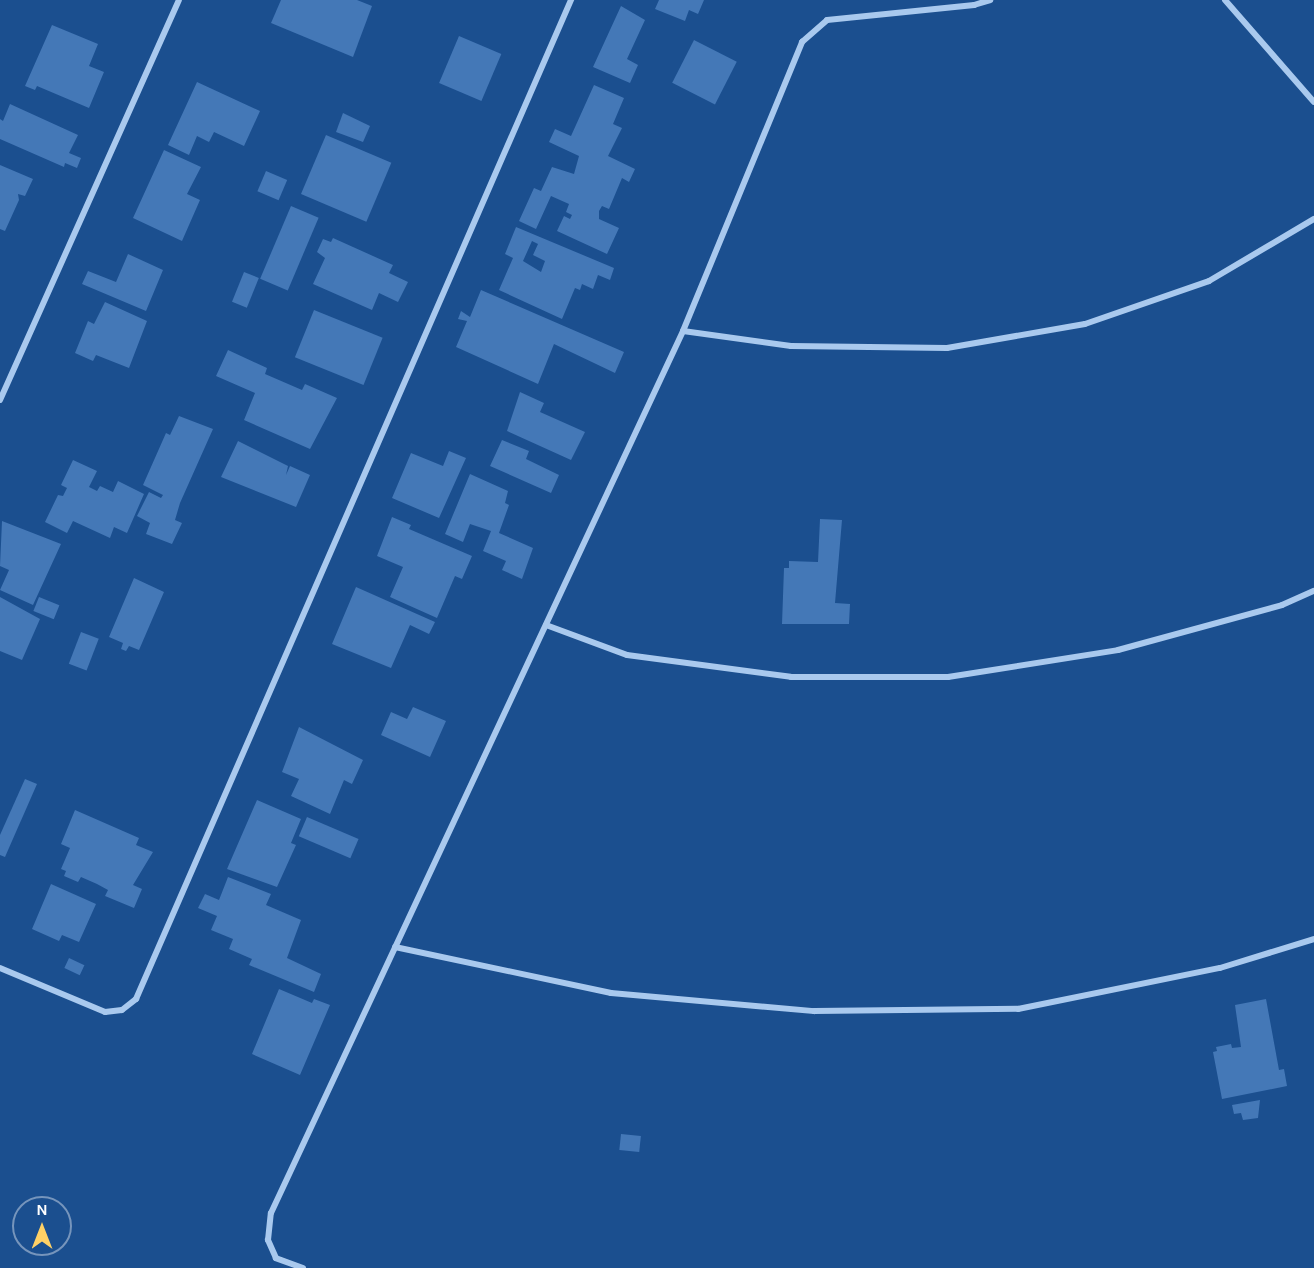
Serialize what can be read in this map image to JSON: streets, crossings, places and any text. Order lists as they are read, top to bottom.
{
  "north": "top"
}
